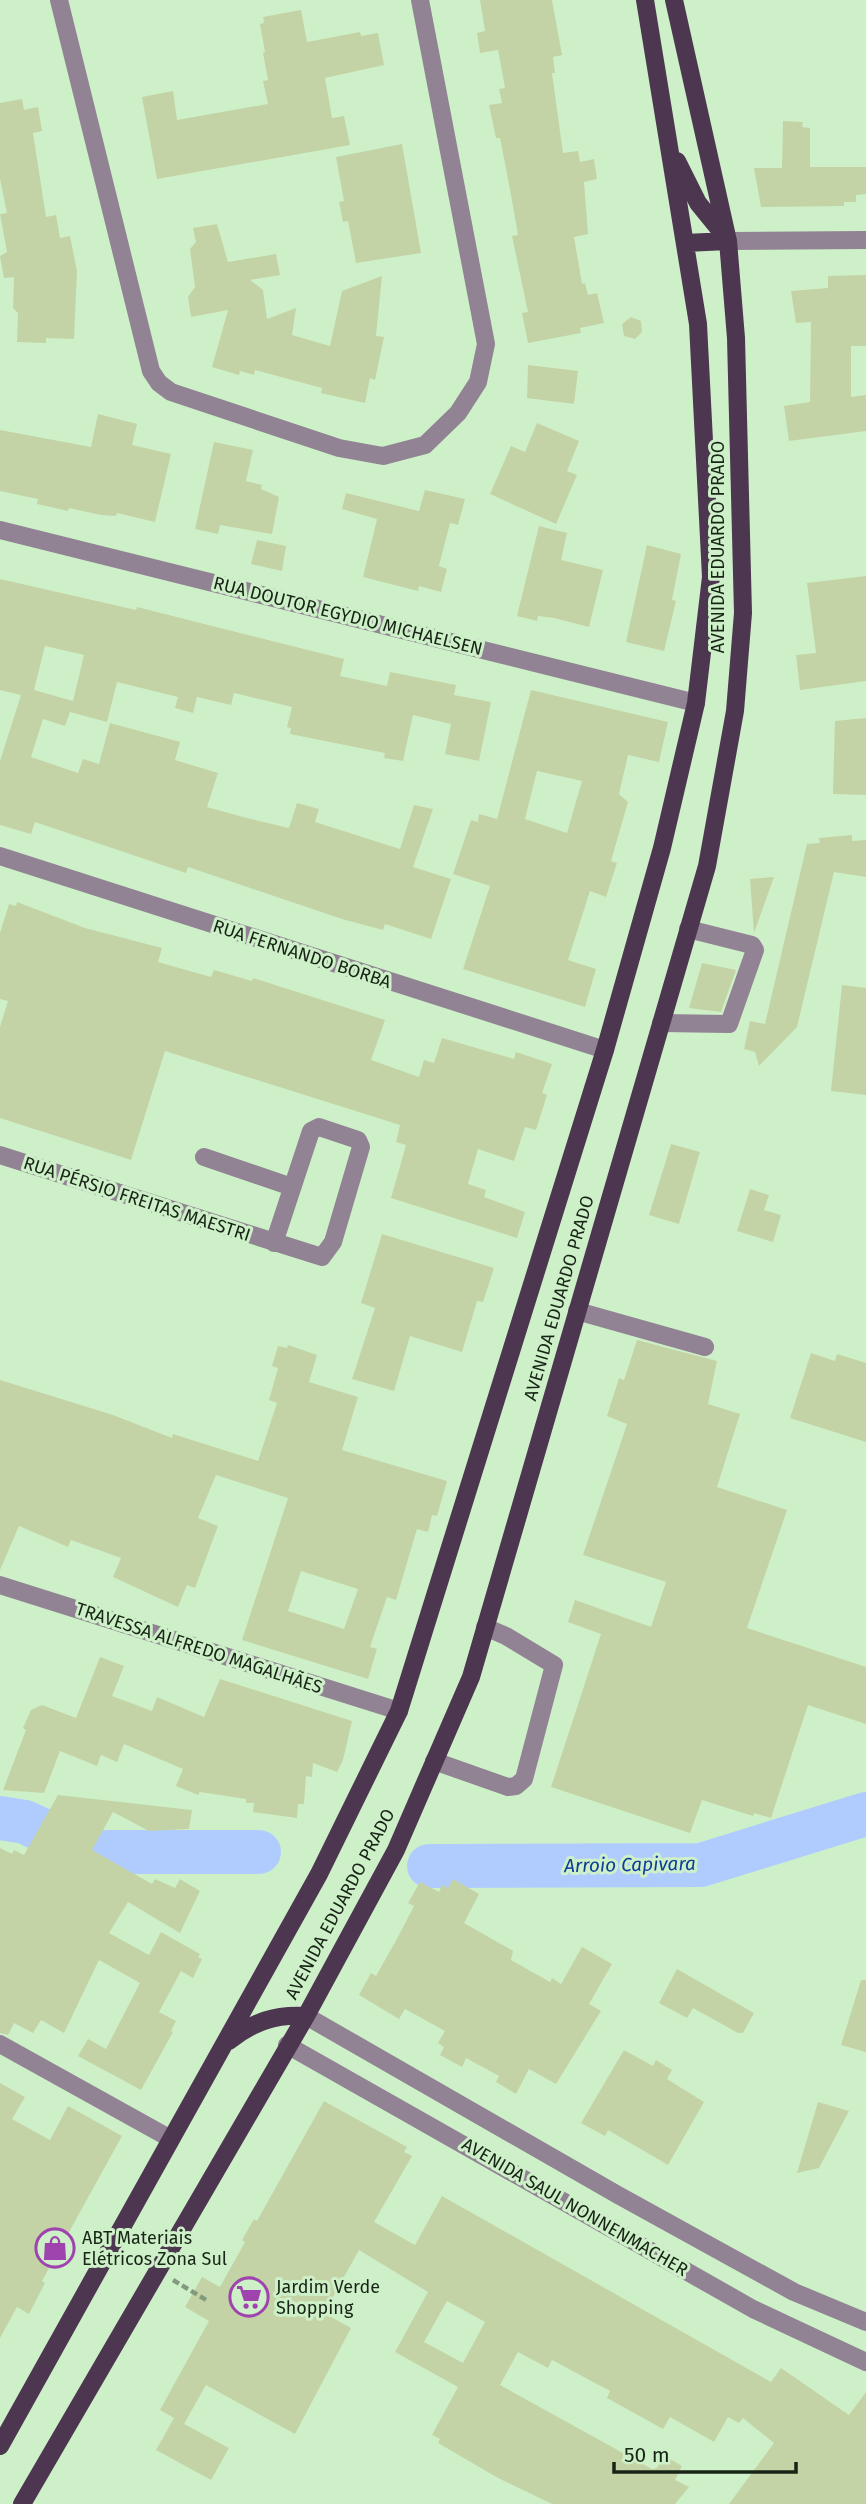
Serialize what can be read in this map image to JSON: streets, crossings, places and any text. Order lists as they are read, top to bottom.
{
  "streets": {
    "main road": ["AVENIDA EDUARDO PRADO"],
    "street": [
      "RUA DOUTOR EGYDIO MICHAELSEN",
      "RUA FERNANDO BORBA",
      "RUA PÉRSIO FREITAS MAESTRI",
      "TRAVESSA ALFREDO MAGALHÃES",
      "AVENIDA SAUL NONNENMACHER"
    ]
  },
  "crossings": [
    ["AVENIDA EDUARDO PRADO", "RUA DOUTOR EGYDIO MICHAELSEN"],
    ["AVENIDA EDUARDO PRADO", "RUA FERNANDO BORBA"],
    ["AVENIDA EDUARDO PRADO", "TRAVESSA ALFREDO MAGALHÃES"],
    ["AVENIDA EDUARDO PRADO", "AVENIDA SAUL NONNENMACHER"]
  ],
  "water": ["Arroio Capivara"],
  "places": {
    "shop": ["ABT Materiais Elétricos Zona Sul"],
    "supermarket": ["Jardim Verde Shopping"]
  },
  "scale_bar": "50 m"
}
